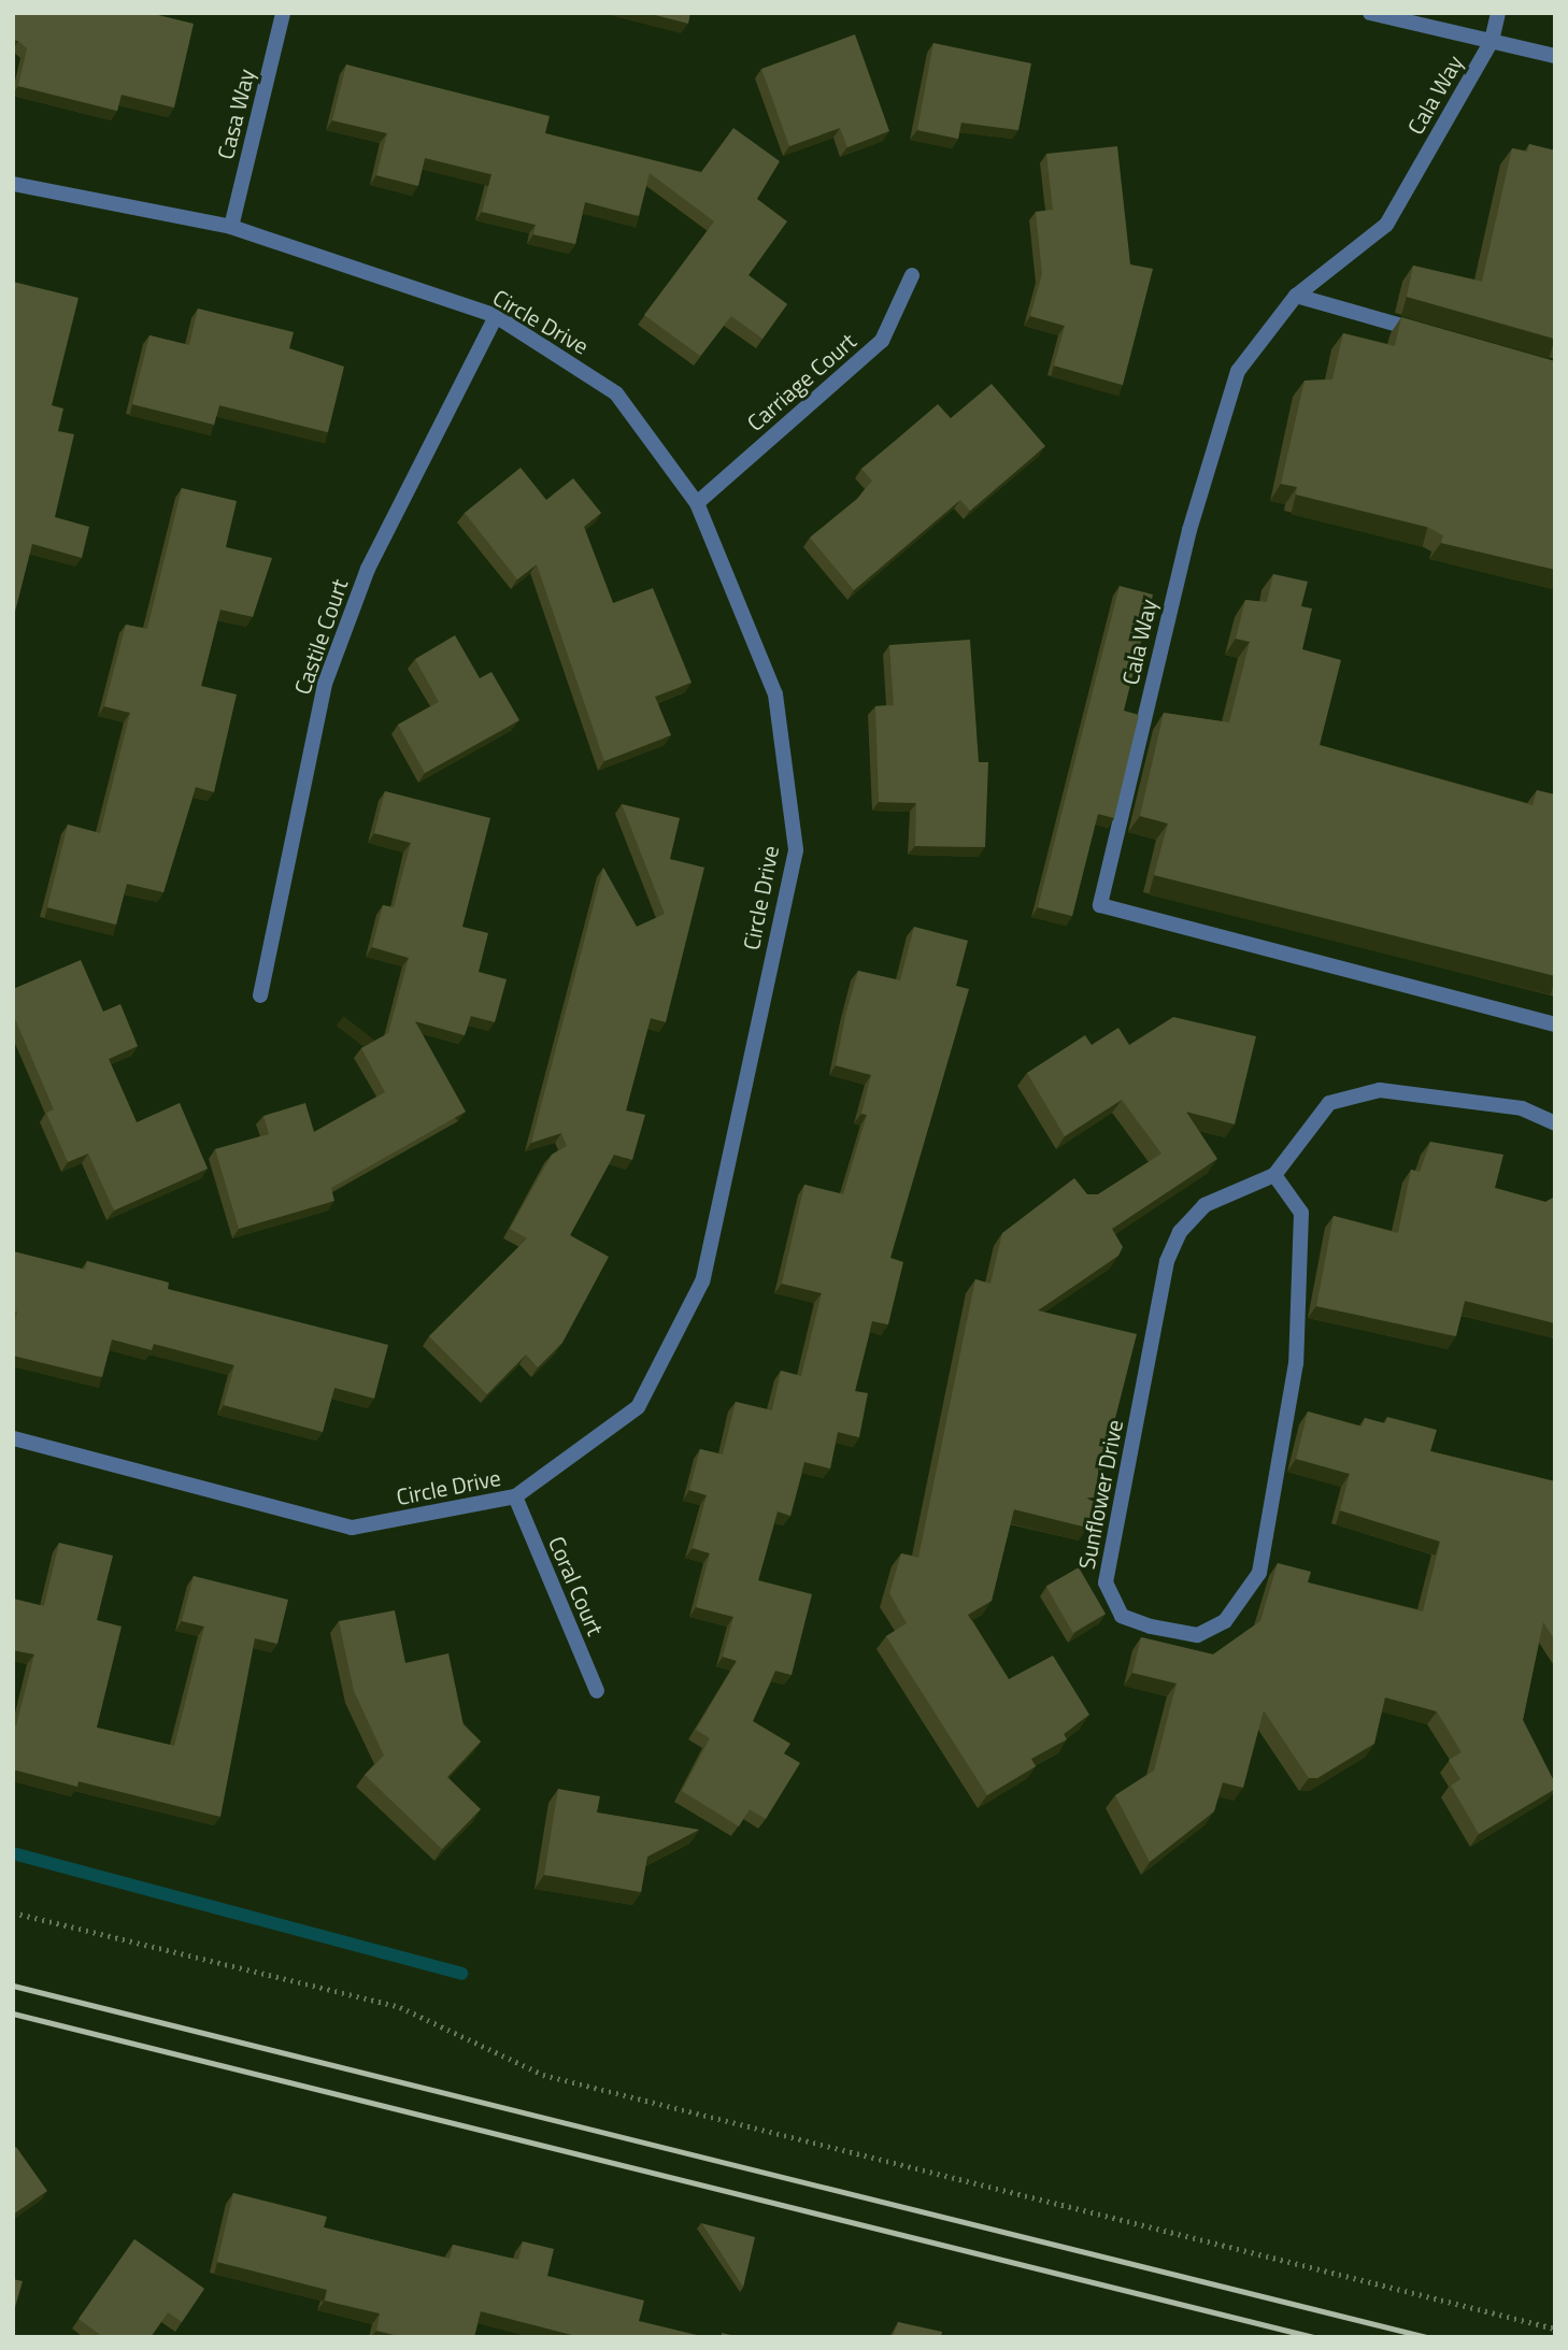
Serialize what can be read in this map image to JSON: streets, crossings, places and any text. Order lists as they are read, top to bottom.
{
  "streets": {
    "street": [
      "Cala Way",
      "Casa Way",
      "Circle Drive",
      "Carriage Court",
      "Castile Court",
      "Sunflower Drive",
      "Coral Court"
    ]
  },
  "crossings": [
    ["Casa Way", "Circle Drive"],
    ["Circle Drive", "Carriage Court"],
    ["Circle Drive", "Castile Court"],
    ["Circle Drive", "Coral Court"]
  ]
}
